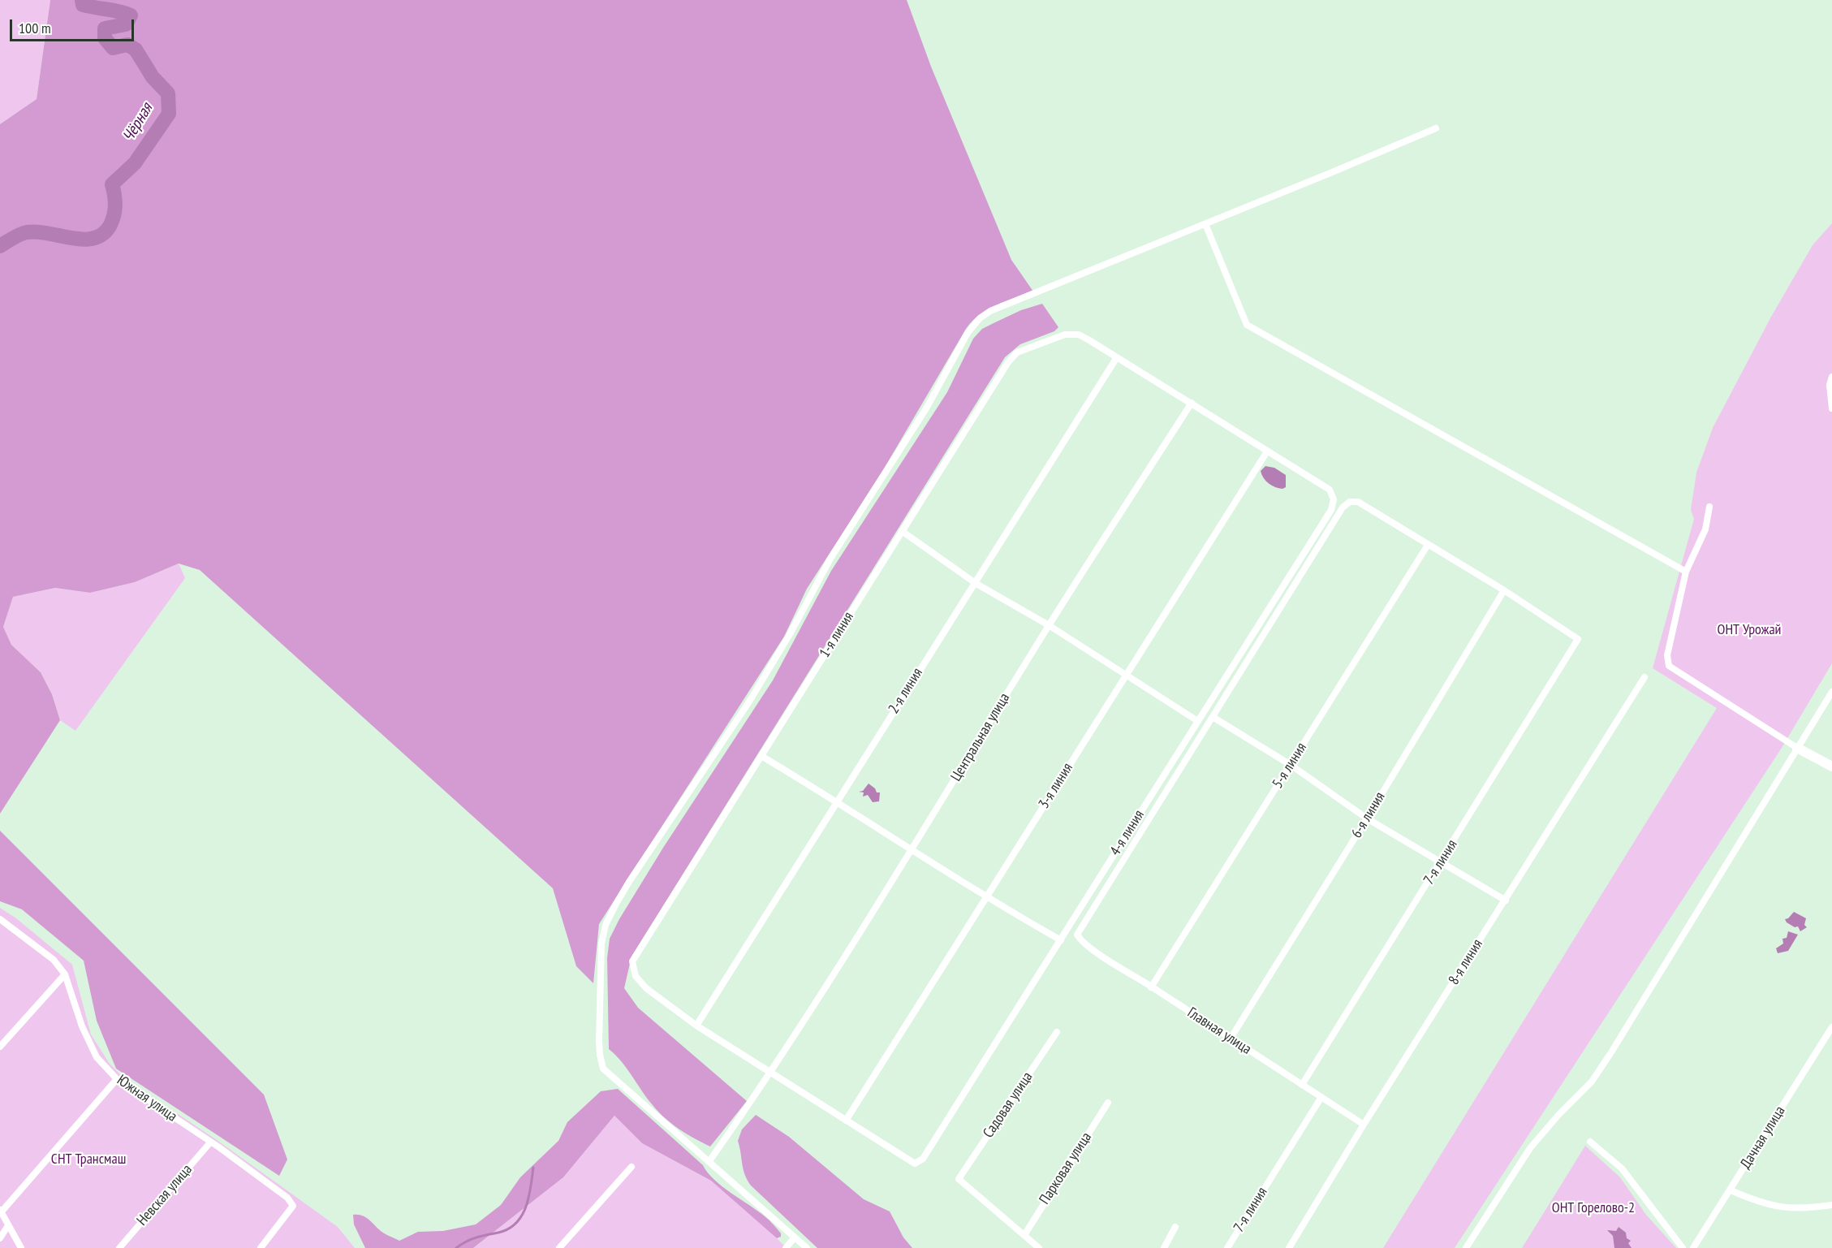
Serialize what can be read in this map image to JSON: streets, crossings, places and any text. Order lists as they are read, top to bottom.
{
  "streets": {
    "street": [
      "1-я линия",
      "2-я линия",
      "Центральная улица",
      "5-я линия",
      "3-я линия",
      "6-я линия",
      "4-я линия",
      "7-я линия",
      "8-я линия",
      "Главная улица",
      "Южная улица",
      "Садовая улица",
      "Дачная улица",
      "Парковая улица",
      "Невская улица"
    ]
  },
  "crossings": [
    ["1-я линия", "2-я линия"],
    ["5-я линия", "Главная улица"],
    ["3-я линия", "4-я линия"],
    ["6-я линия", "7-я линия"],
    ["6-я линия", "Главная улица"],
    ["7-я линия", "Главная улица"],
    ["8-я линия", "Главная улица"],
    ["Южная улица", "Невская улица"],
    ["Садовая улица", "Парковая улица"]
  ],
  "water": ["Чёрная"],
  "parks": ["ОНТ Урожай", "СНТ Трансмаш", "ОНТ Горелово-2"],
  "scale_bar": "100 m"
}
